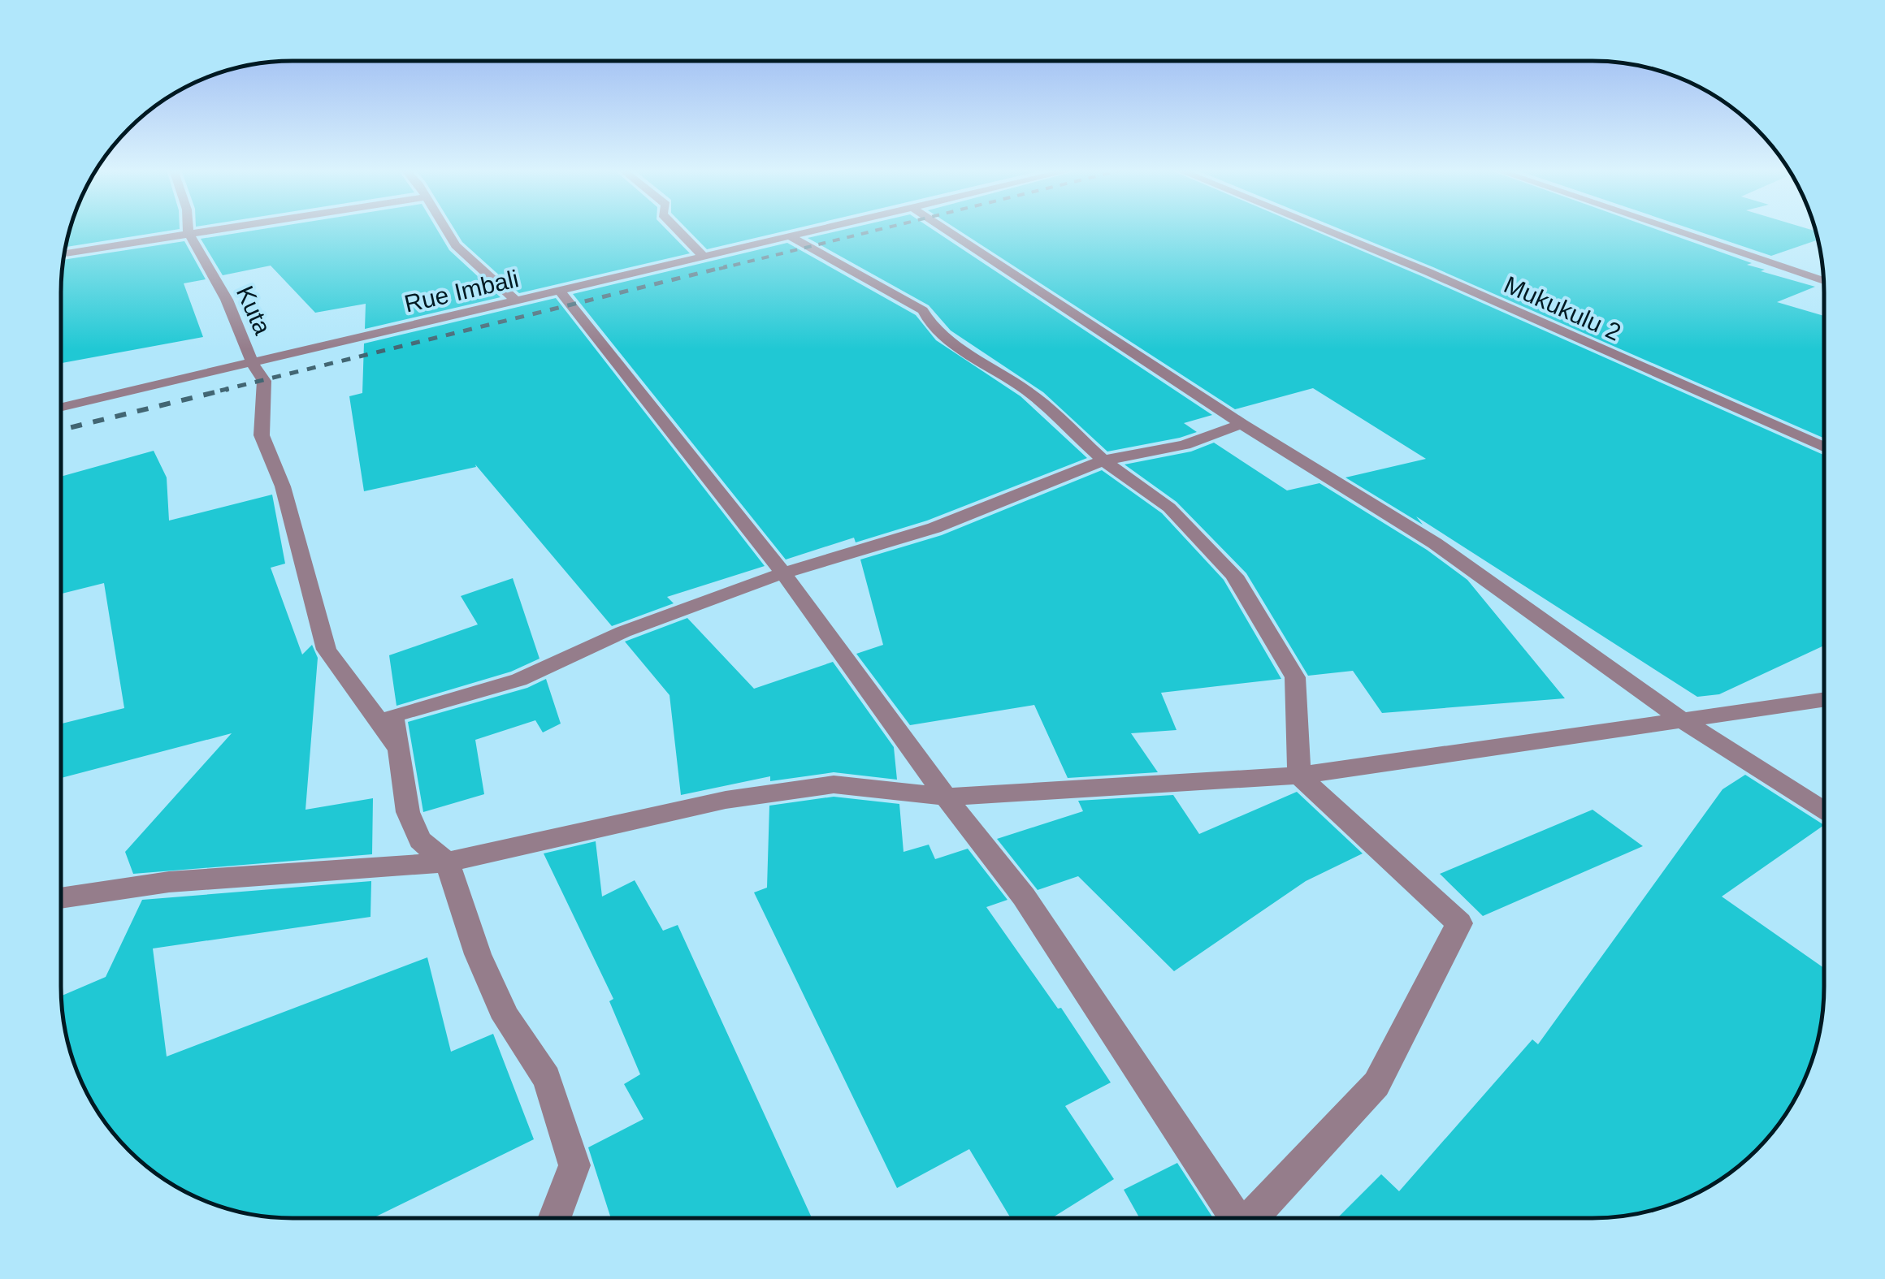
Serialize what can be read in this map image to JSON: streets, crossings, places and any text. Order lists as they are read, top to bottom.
{
  "streets": {
    "street": ["Rue Imbali", "Mukukulu 2", "Kuta"]
  },
  "crossings": [
    ["Rue Imbali", "Kuta"]
  ]
}
